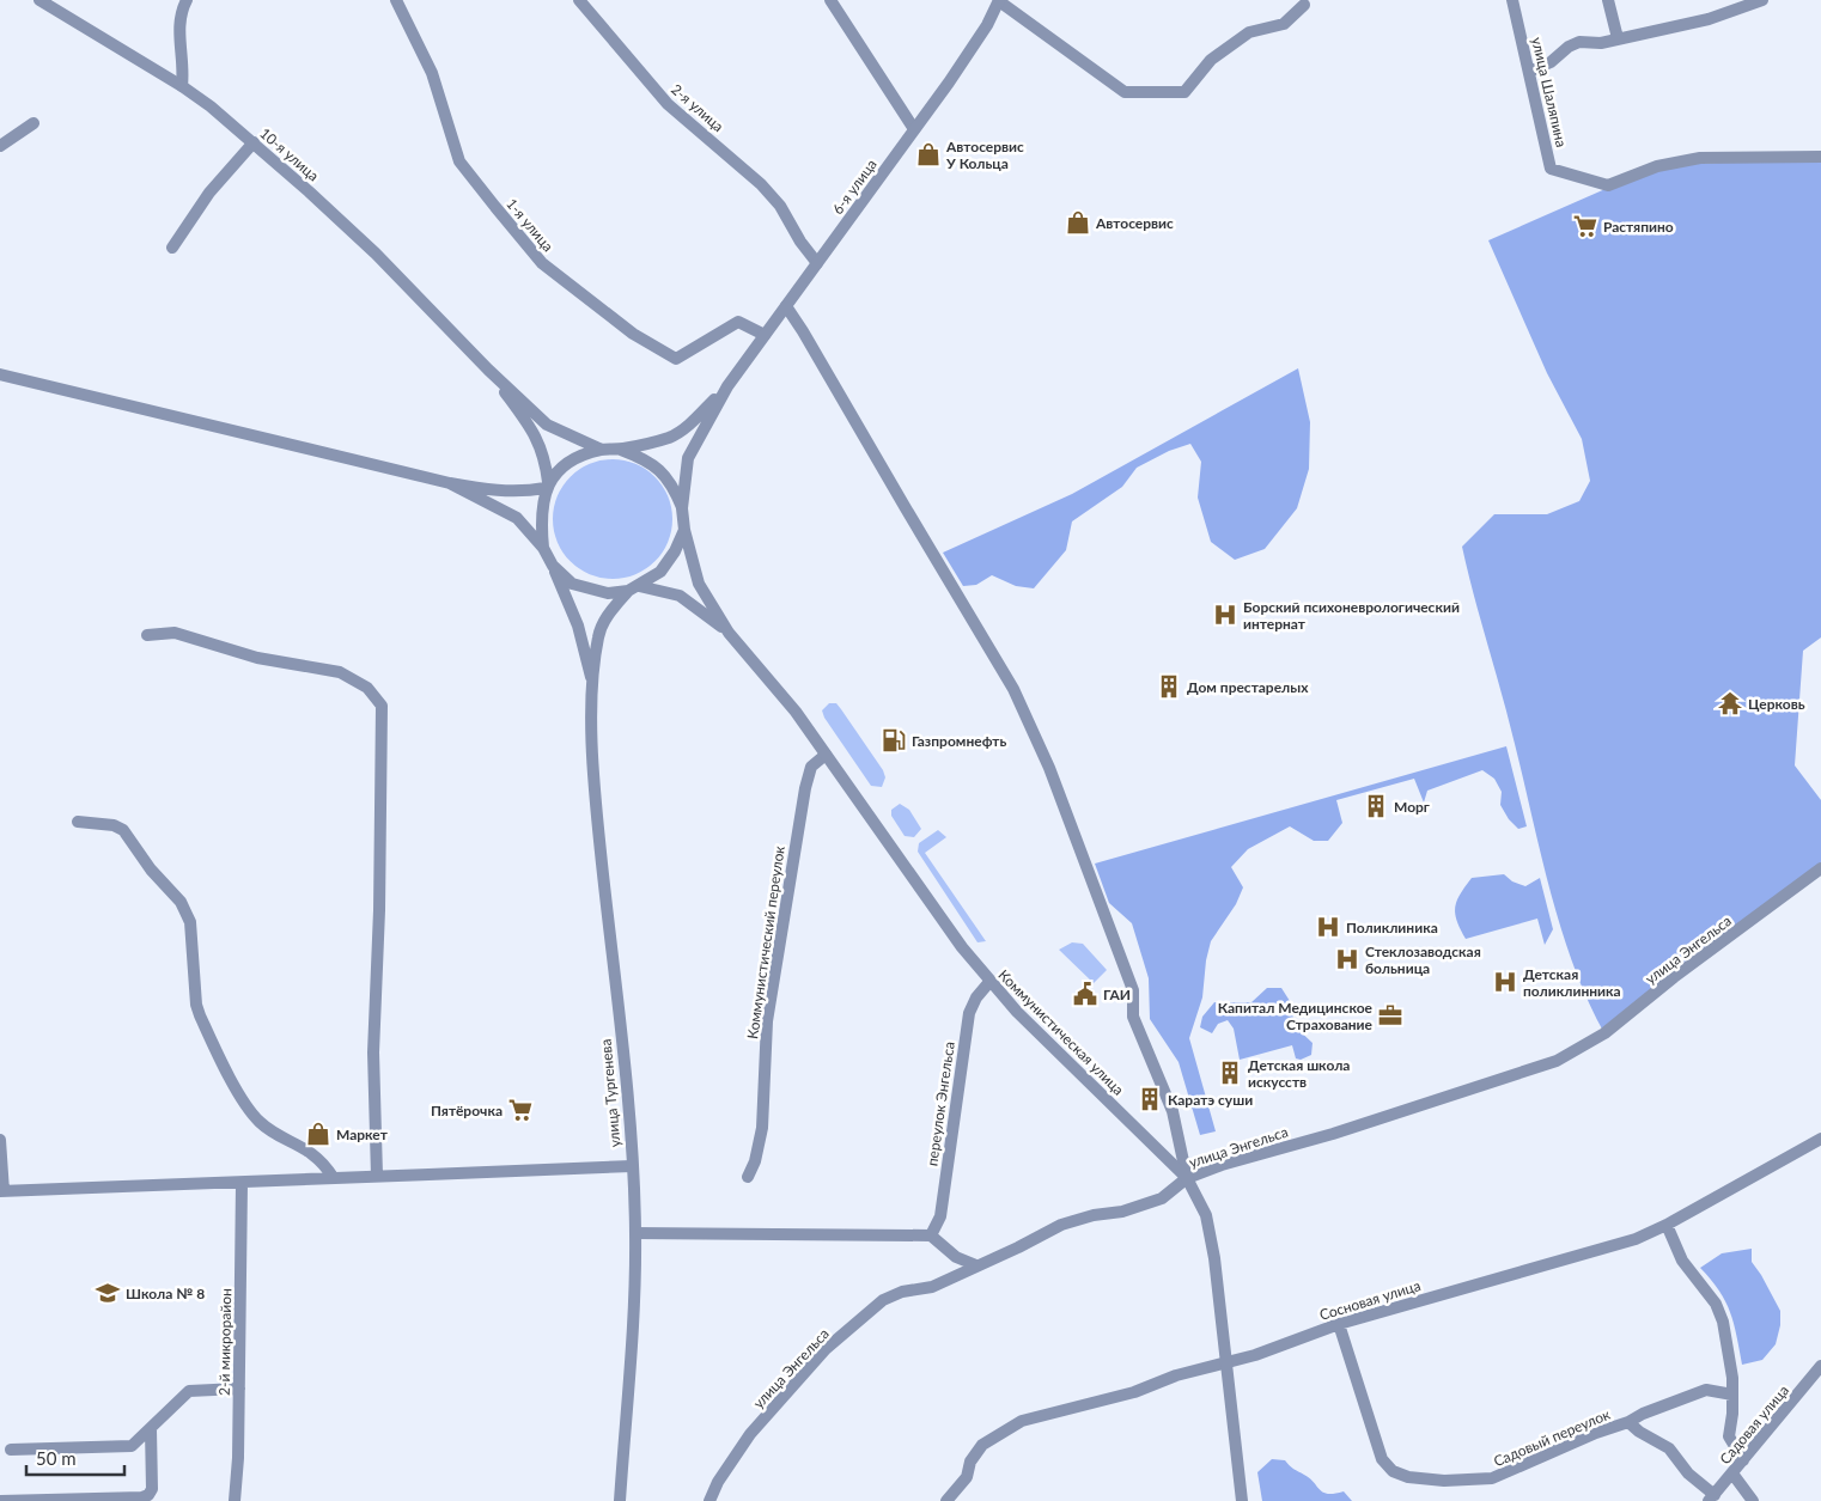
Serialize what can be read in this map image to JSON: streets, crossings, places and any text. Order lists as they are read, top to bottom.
{
  "streets": {
    "street": [
      "улица Шаляпина",
      "2-я улица",
      "10-я улица",
      "6-я улица",
      "1-я улица",
      "Коммунистический переулок",
      "улица Энгельса",
      "Коммунистическая улица",
      "улица Тургенева",
      "переулок Энгельса",
      "Сосновая улица",
      "2-й микрорайон",
      "Садовая улица",
      "Садовый переулок"
    ]
  },
  "crossings": [
    ["2-я улица", "6-я улица"],
    ["10-я улица", "Коммунистическая улица"],
    ["10-я улица", "улица Тургенева"],
    ["6-я улица", "1-я улица"],
    ["Коммунистический переулок", "Коммунистическая улица"],
    ["улица Энгельса", "Коммунистическая улица"],
    ["Коммунистическая улица", "улица Тургенева"],
    ["Коммунистическая улица", "переулок Энгельса"],
    ["Коммунистическая улица", "Сосновая улица"],
    ["Сосновая улица", "Садовый переулок"]
  ],
  "places": {
    "shop": ["Автосервис У Кольца", "Автосервис", "Маркет"],
    "supermarket": ["Растяпино", "Пятёрочка"],
    "hospital": [
      "Борский психоневрологический интернат",
      "Поликлиника",
      "Стеклозаводская больница",
      "Детская поликлинника"
    ],
    "building": [
      "Дом престарелых",
      "Морг",
      "Детская школа искусств",
      "Каратэ суши"
    ],
    "temple": ["Церковь"],
    "fuel station": ["Газпромнефть"],
    "public building": ["ГАИ"],
    "office": ["Капитал Медицинское Страхование"],
    "school or university": ["Школа № 8"]
  },
  "scale_bar": "50 m"
}
